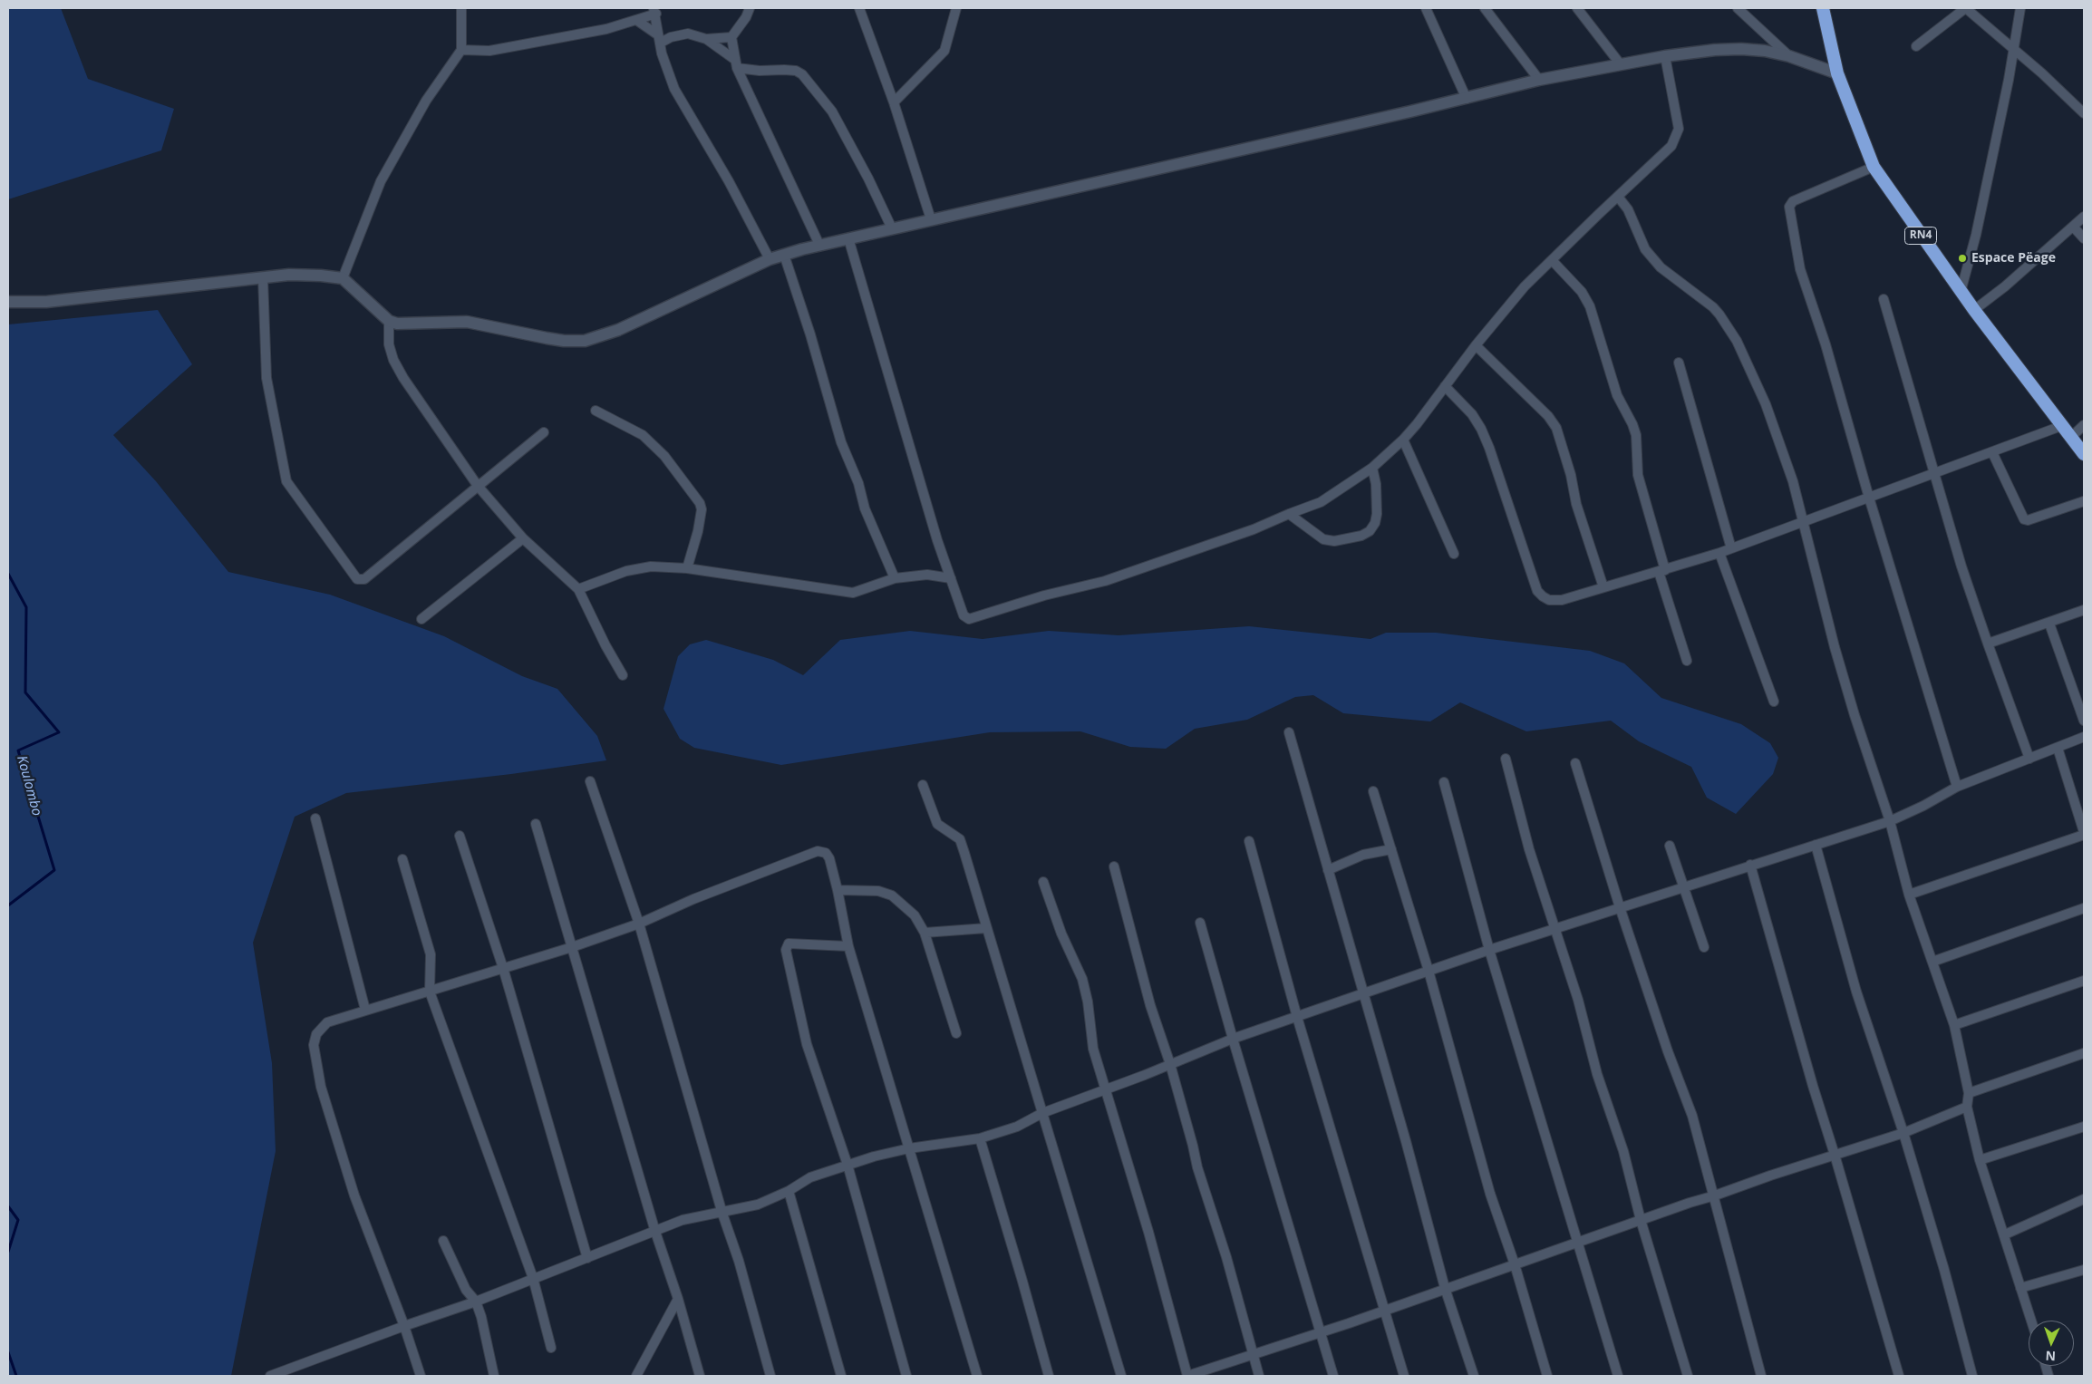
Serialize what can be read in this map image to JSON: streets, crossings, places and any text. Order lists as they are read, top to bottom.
{
  "streets": {
    "highway": ["RN4"]
  },
  "water": ["Koulombo"],
  "places": ["Espace Pëage"],
  "north": "bottom"
}
